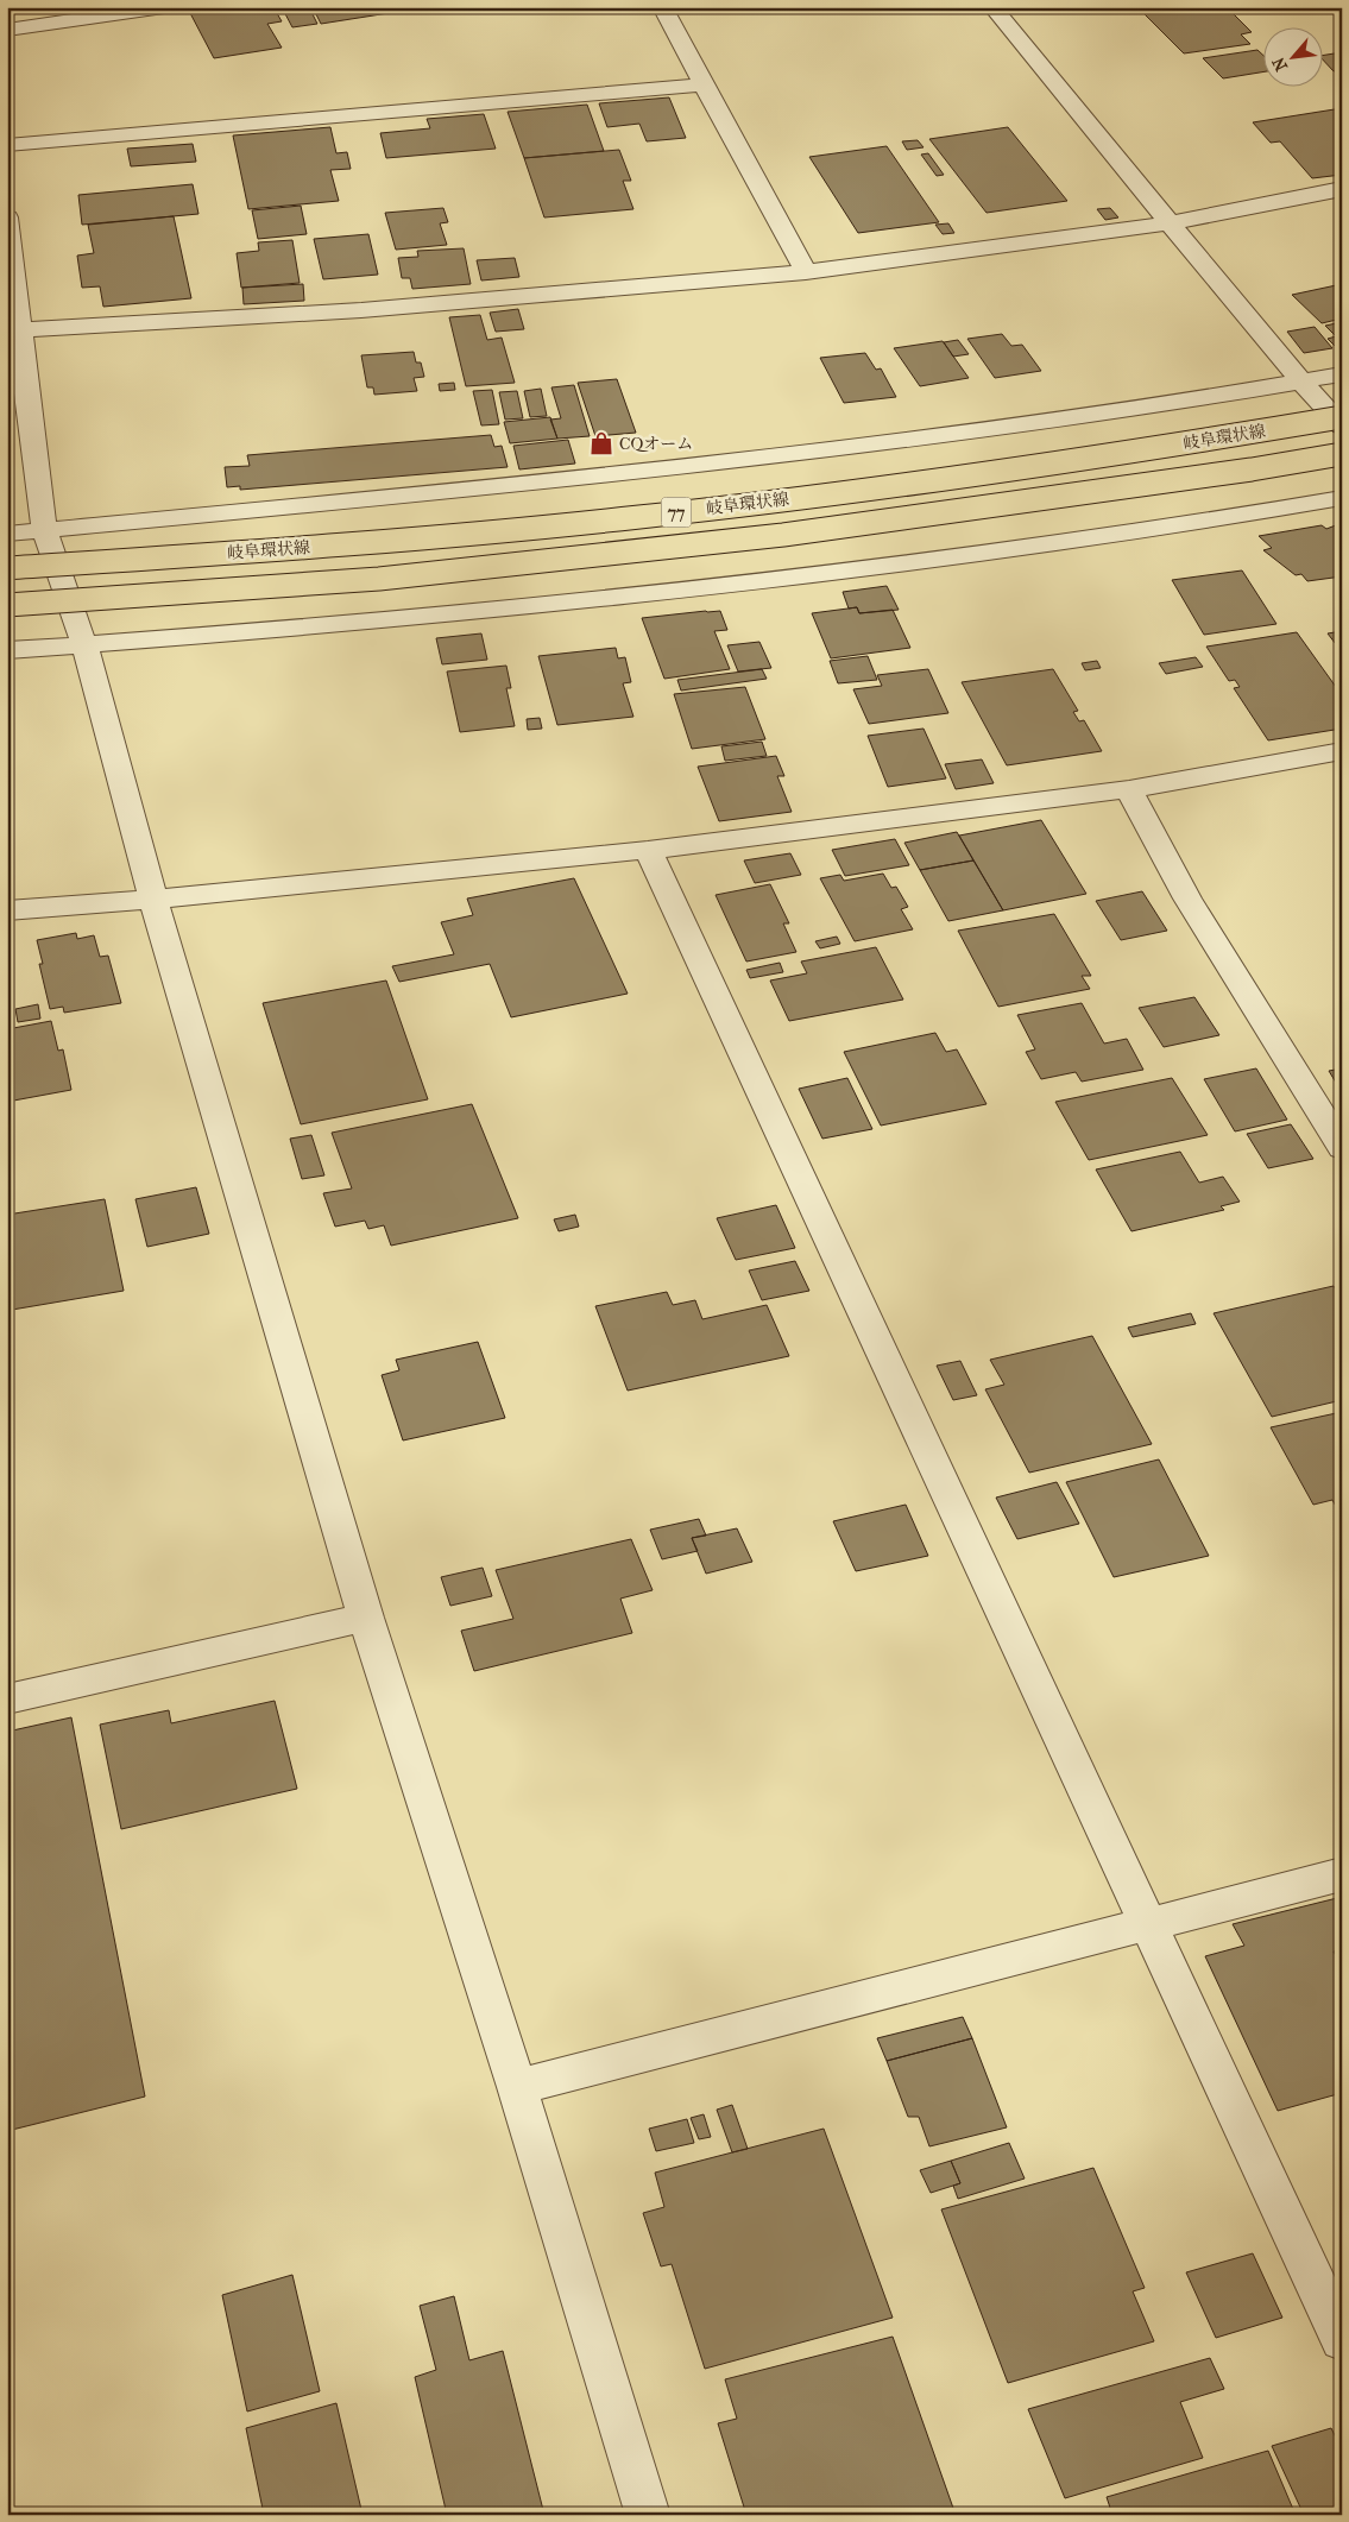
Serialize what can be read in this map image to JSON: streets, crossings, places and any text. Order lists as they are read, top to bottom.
{
  "streets": {
    "main road": ["岐阜環状線", "77"]
  },
  "places": {
    "shop": ["CQオーム"]
  },
  "north": "bottom left"
}
